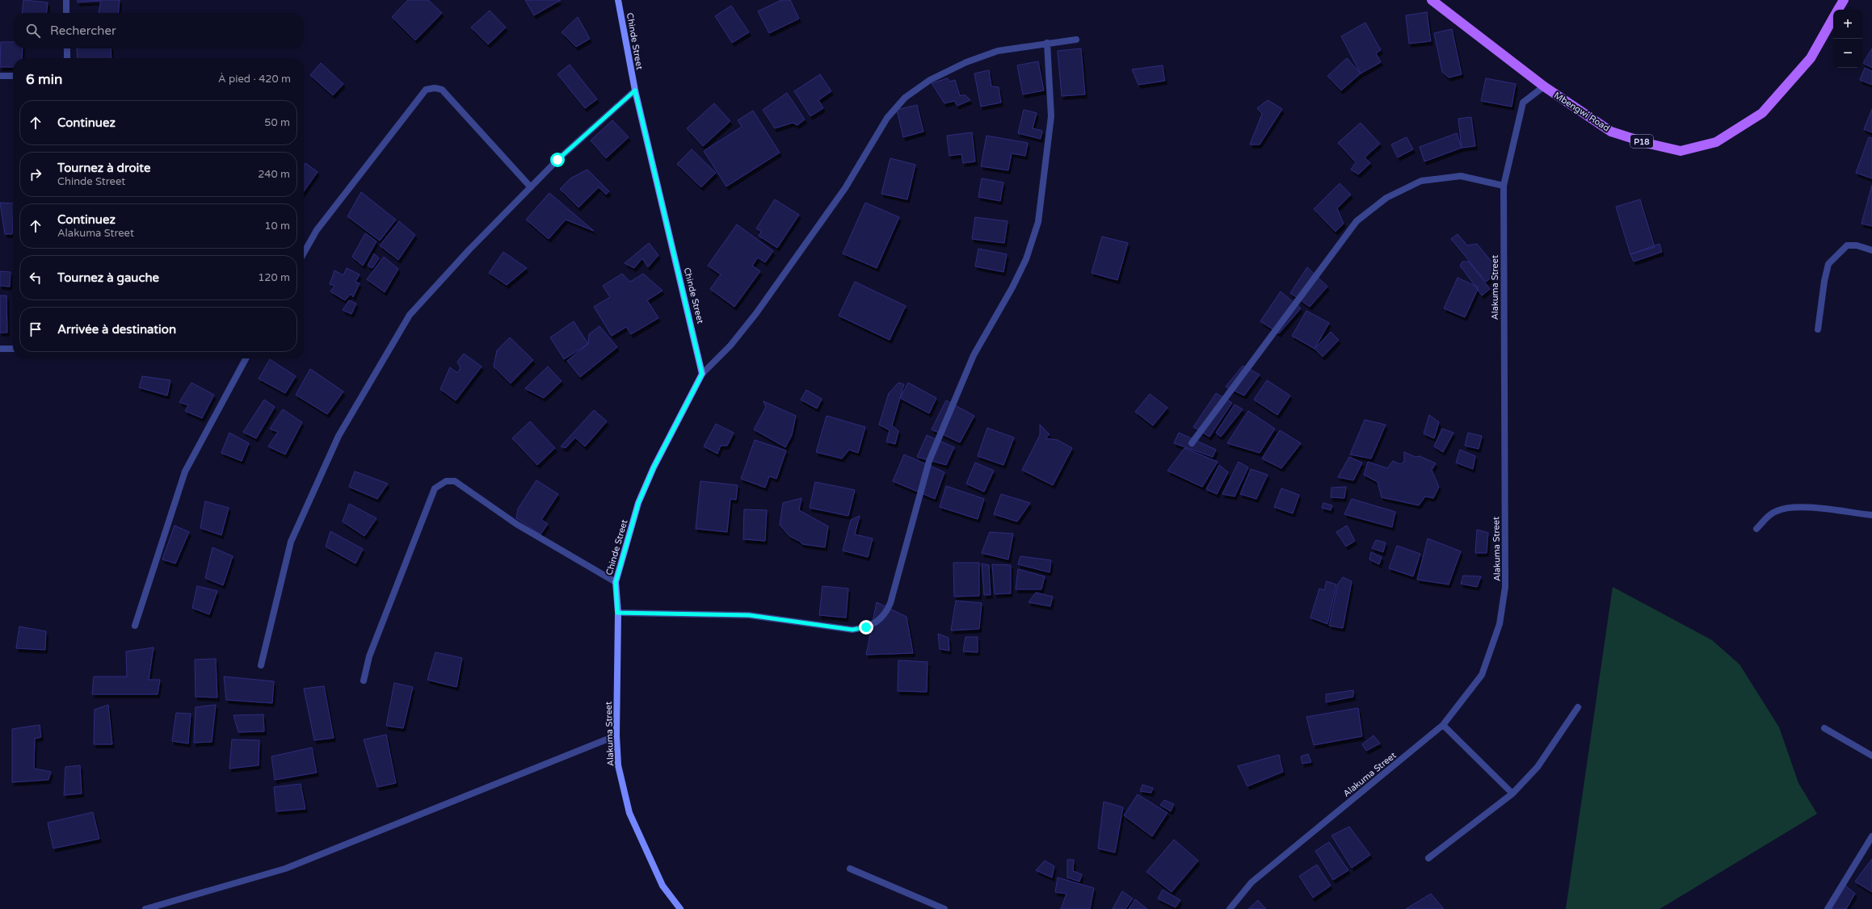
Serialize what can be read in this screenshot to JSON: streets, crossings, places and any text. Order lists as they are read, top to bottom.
{
  "streets": {
    "main road": ["Mbengwi Road", "P18"],
    "street": ["Chinde Street", "Alakuma Street"]
  },
  "crossings": [
    ["Chinde Street", "Alakuma Street"],
    ["Mbengwi Road", "Alakuma Street"]
  ],
  "page": {
    "map_buttons": ["+", "−"],
    "search": "Rechercher",
    "heading": ["6 min", "À pied · 420 m"],
    "list": [
      ["Continuez", "50 m"],
      ["Tournez à droite", "Chinde Street", "240 m"],
      ["Continuez", "Alakuma Street", "10 m"],
      ["Tournez à gauche", "120 m"],
      "Arrivée à destination"
    ]
  }
}
